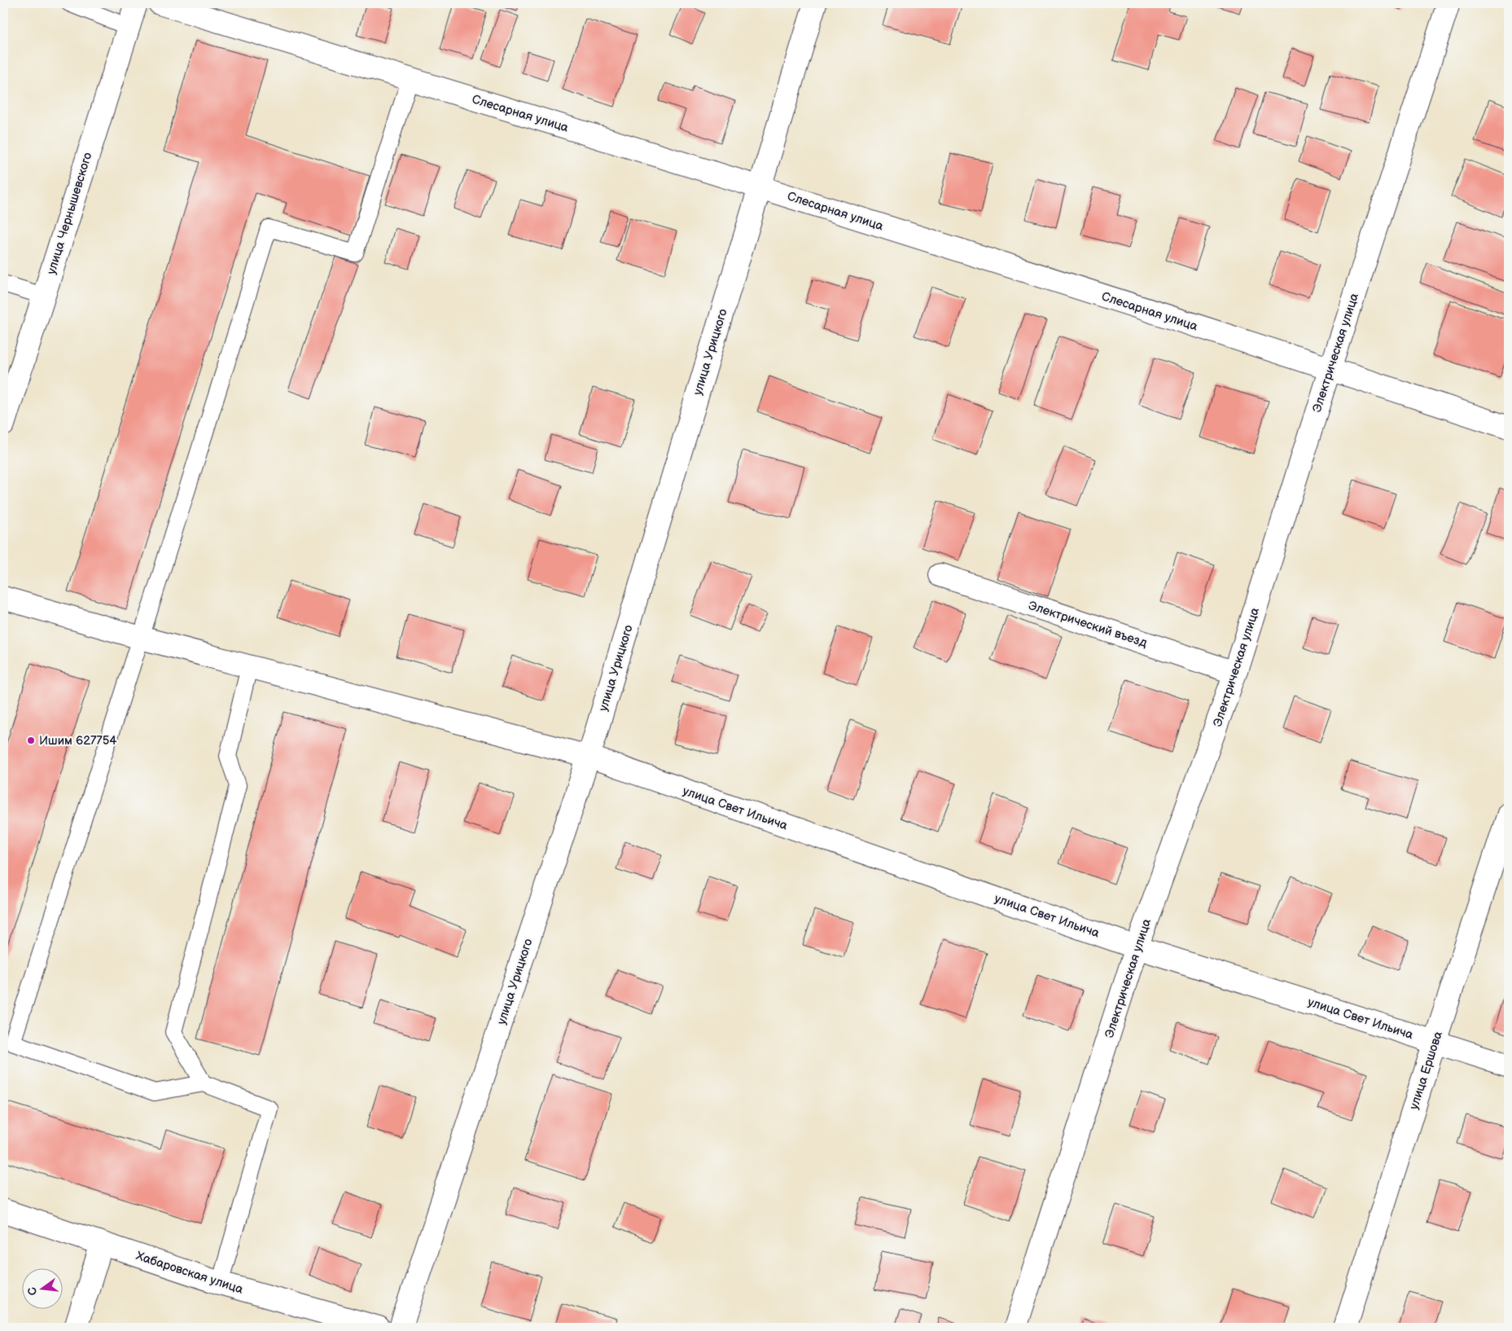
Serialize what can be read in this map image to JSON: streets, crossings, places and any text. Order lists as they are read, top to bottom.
{
  "streets": {
    "street": [
      "Слесарная улица",
      "улица Чернышевского",
      "улица Урицкого",
      "Электрическая улица",
      "Электрический въезд",
      "улица Свет Ильича",
      "улица Ершова",
      "Хабаровская улица"
    ]
  },
  "crossings": [
    ["Слесарная улица", "улица Урицкого"],
    ["Слесарная улица", "Электрическая улица"],
    ["улица Урицкого", "улица Свет Ильича"],
    ["Электрическая улица", "Электрический въезд"],
    ["Электрическая улица", "улица Свет Ильича"],
    ["улица Свет Ильича", "улица Ершова"]
  ],
  "places": ["Ишим 627754"],
  "north": "left"
}
